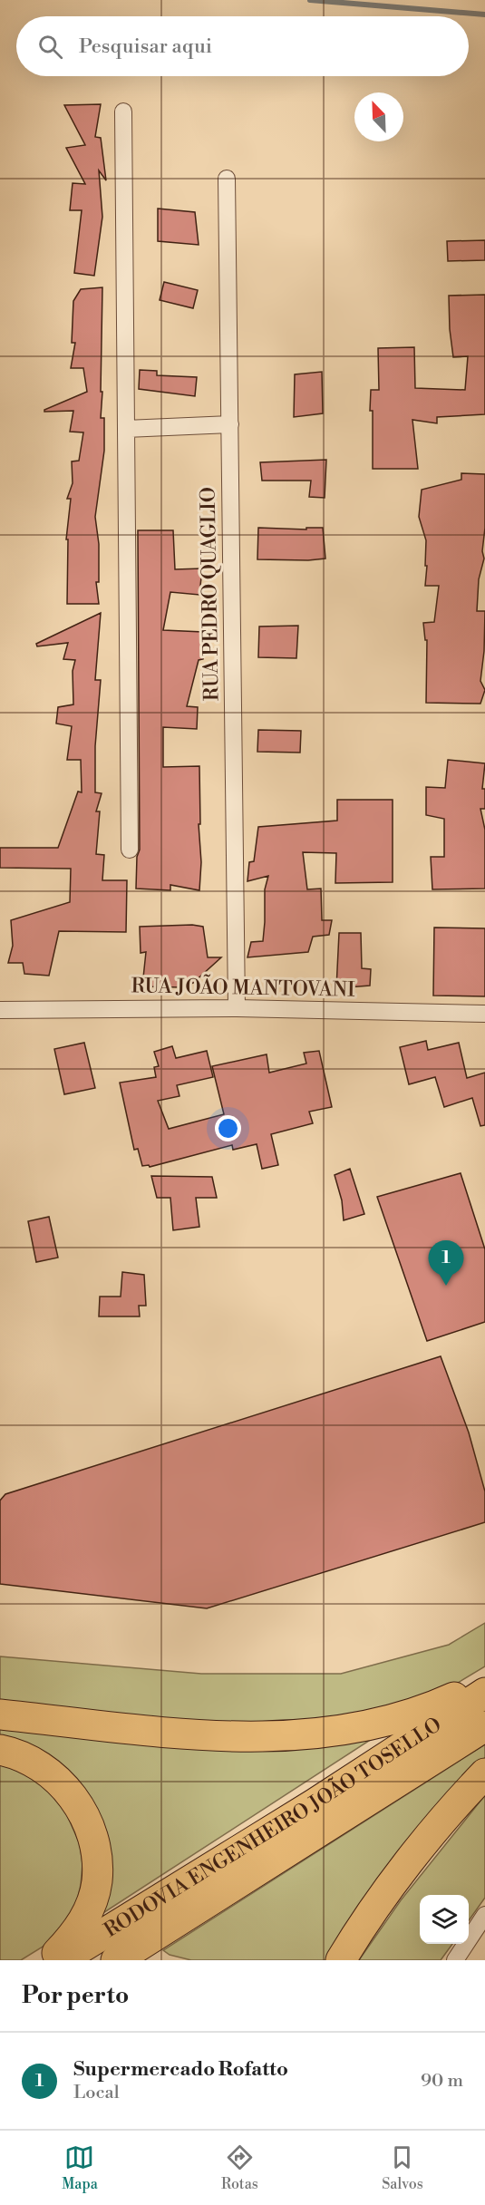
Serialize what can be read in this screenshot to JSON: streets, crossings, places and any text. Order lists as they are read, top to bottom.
{
  "streets": {
    "highway": ["RODOVIA ENGENHEIRO JOÃO TOSELLO"],
    "street": ["RUA PEDRO QUAGLIO", "RUA JOÃO MANTOVANI"]
  },
  "crossings": [
    ["RUA PEDRO QUAGLIO", "RUA JOÃO MANTOVANI"]
  ],
  "north": "top left",
  "page": {
    "search": "Pesquisar aqui",
    "pins": "1",
    "heading": "Por perto",
    "list": [
      {
        "mark": "1",
        "name": "Supermercado Rofatto",
        "note": "Local",
        "value": "90 m"
      }
    ],
    "nav": ["Mapa", "Rotas", "Salvos"]
  }
}
